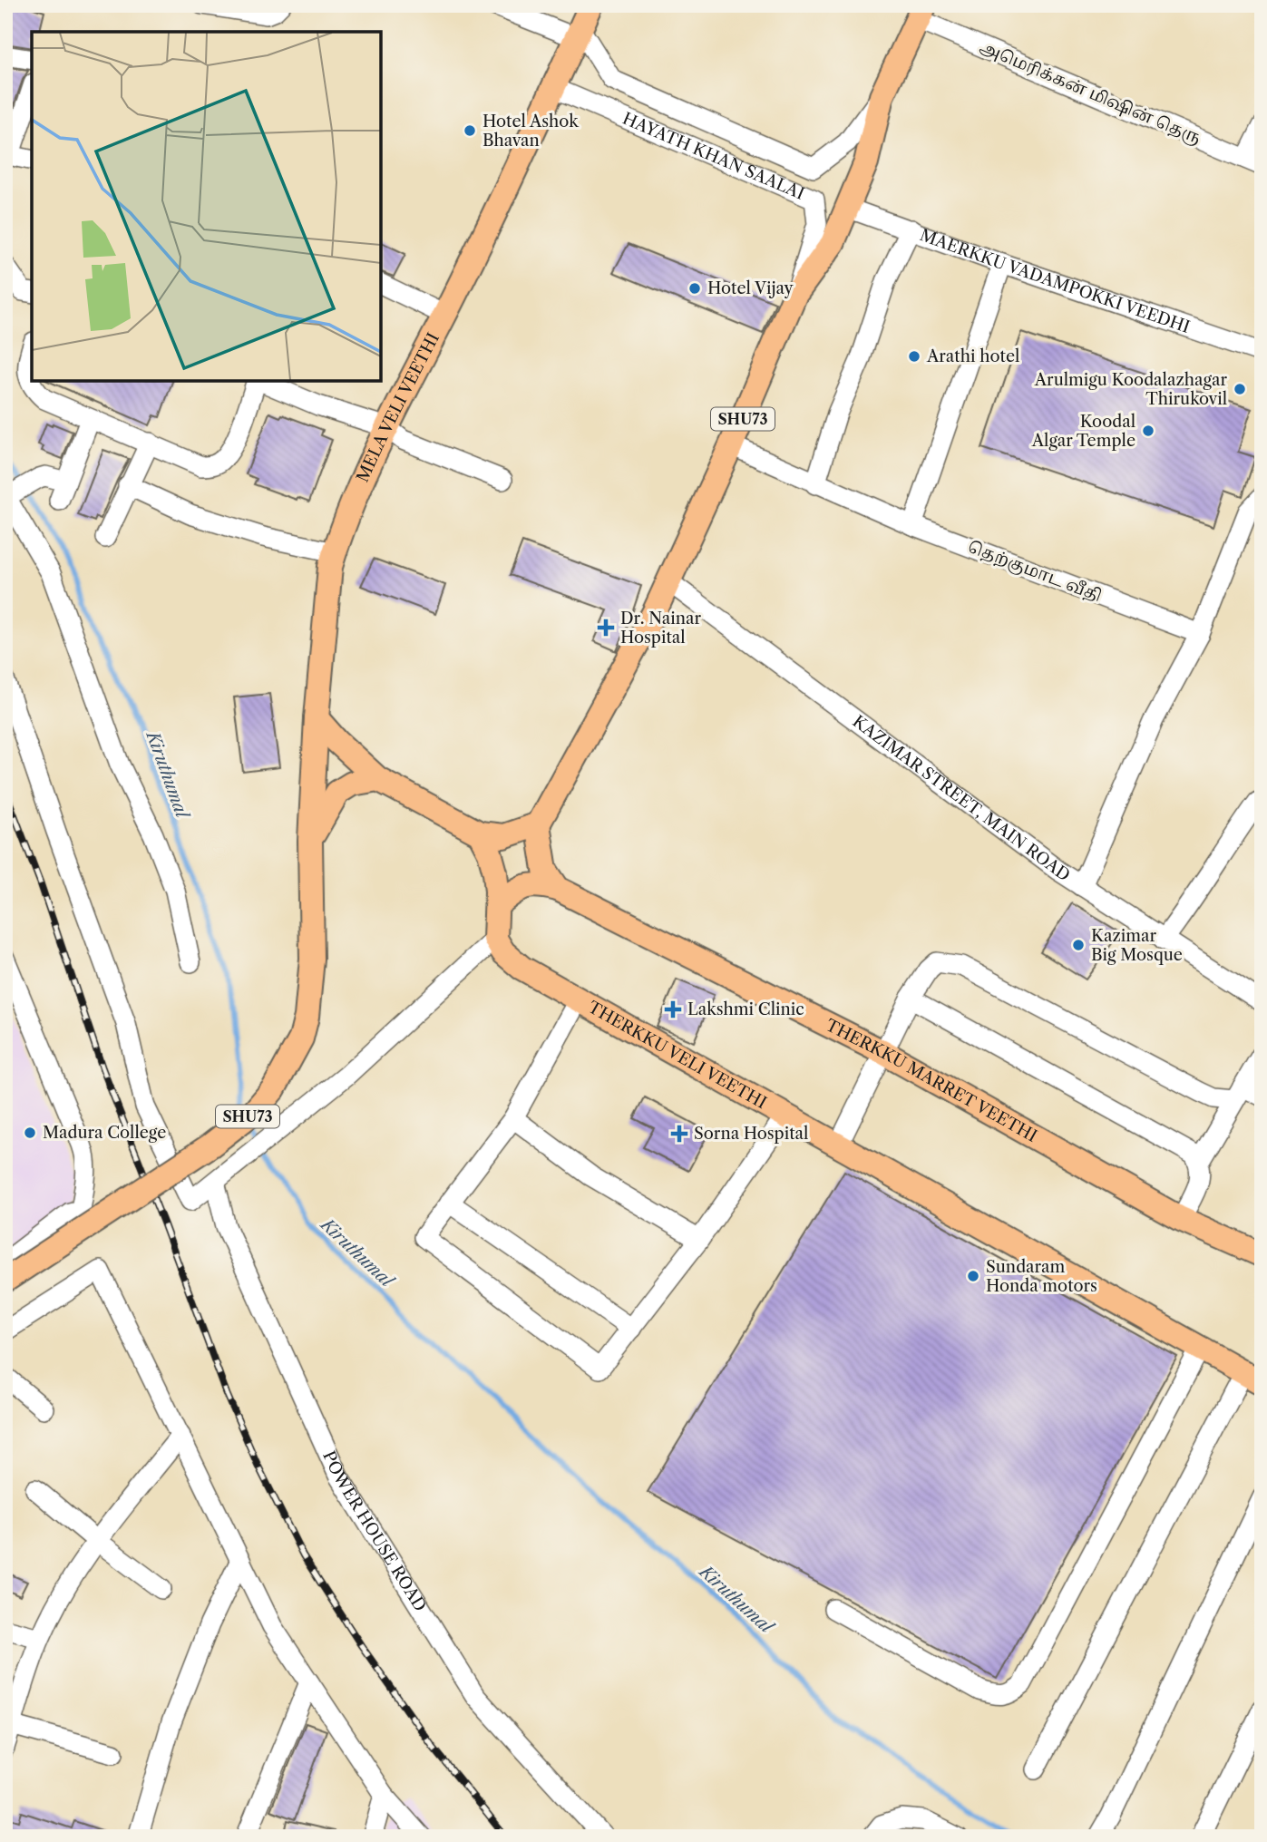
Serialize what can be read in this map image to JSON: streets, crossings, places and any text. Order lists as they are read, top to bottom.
{
  "streets": {
    "main road": [
      "MELA VELI VEETHI",
      "SHU73",
      "THERKKU VELI VEETHI",
      "THERKKU MARRET VEETHI"
    ],
    "street": [
      "அமெரிக்கன் மிஷின் தெரு",
      "HAYATH KHAN SAALAI",
      "MAERKKU VADAMPOKKI VEEDHI",
      "தெற்குமாட வீதி",
      "KAZIMAR STREET, MAIN ROAD",
      "POWER HOUSE ROAD"
    ]
  },
  "crossings": [
    ["அமெரிக்கன் மிஷின் தெரு", "SHU73"],
    ["HAYATH KHAN SAALAI", "MELA VELI VEETHI"],
    ["HAYATH KHAN SAALAI", "SHU73"],
    ["MAERKKU VADAMPOKKI VEEDHI", "SHU73"],
    ["MELA VELI VEETHI", "SHU73"],
    ["SHU73", "தெற்குமாட வீதி"],
    ["SHU73", "KAZIMAR STREET, MAIN ROAD"]
  ],
  "water": ["Kiruthumal"],
  "places": {
    "other": [
      "Hotel Ashok Bhavan",
      "Hotel Vijay",
      "Arathi hotel",
      "Arulmigu Koodalazhagar Thirukovil",
      "Koodal Algar Temple",
      "Kazimar Big Mosque",
      "Madura College",
      "Sundaram Honda motors"
    ],
    "health": ["Dr. Nainar Hospital", "Lakshmi Clinic", "Sorna Hospital"]
  }
}
